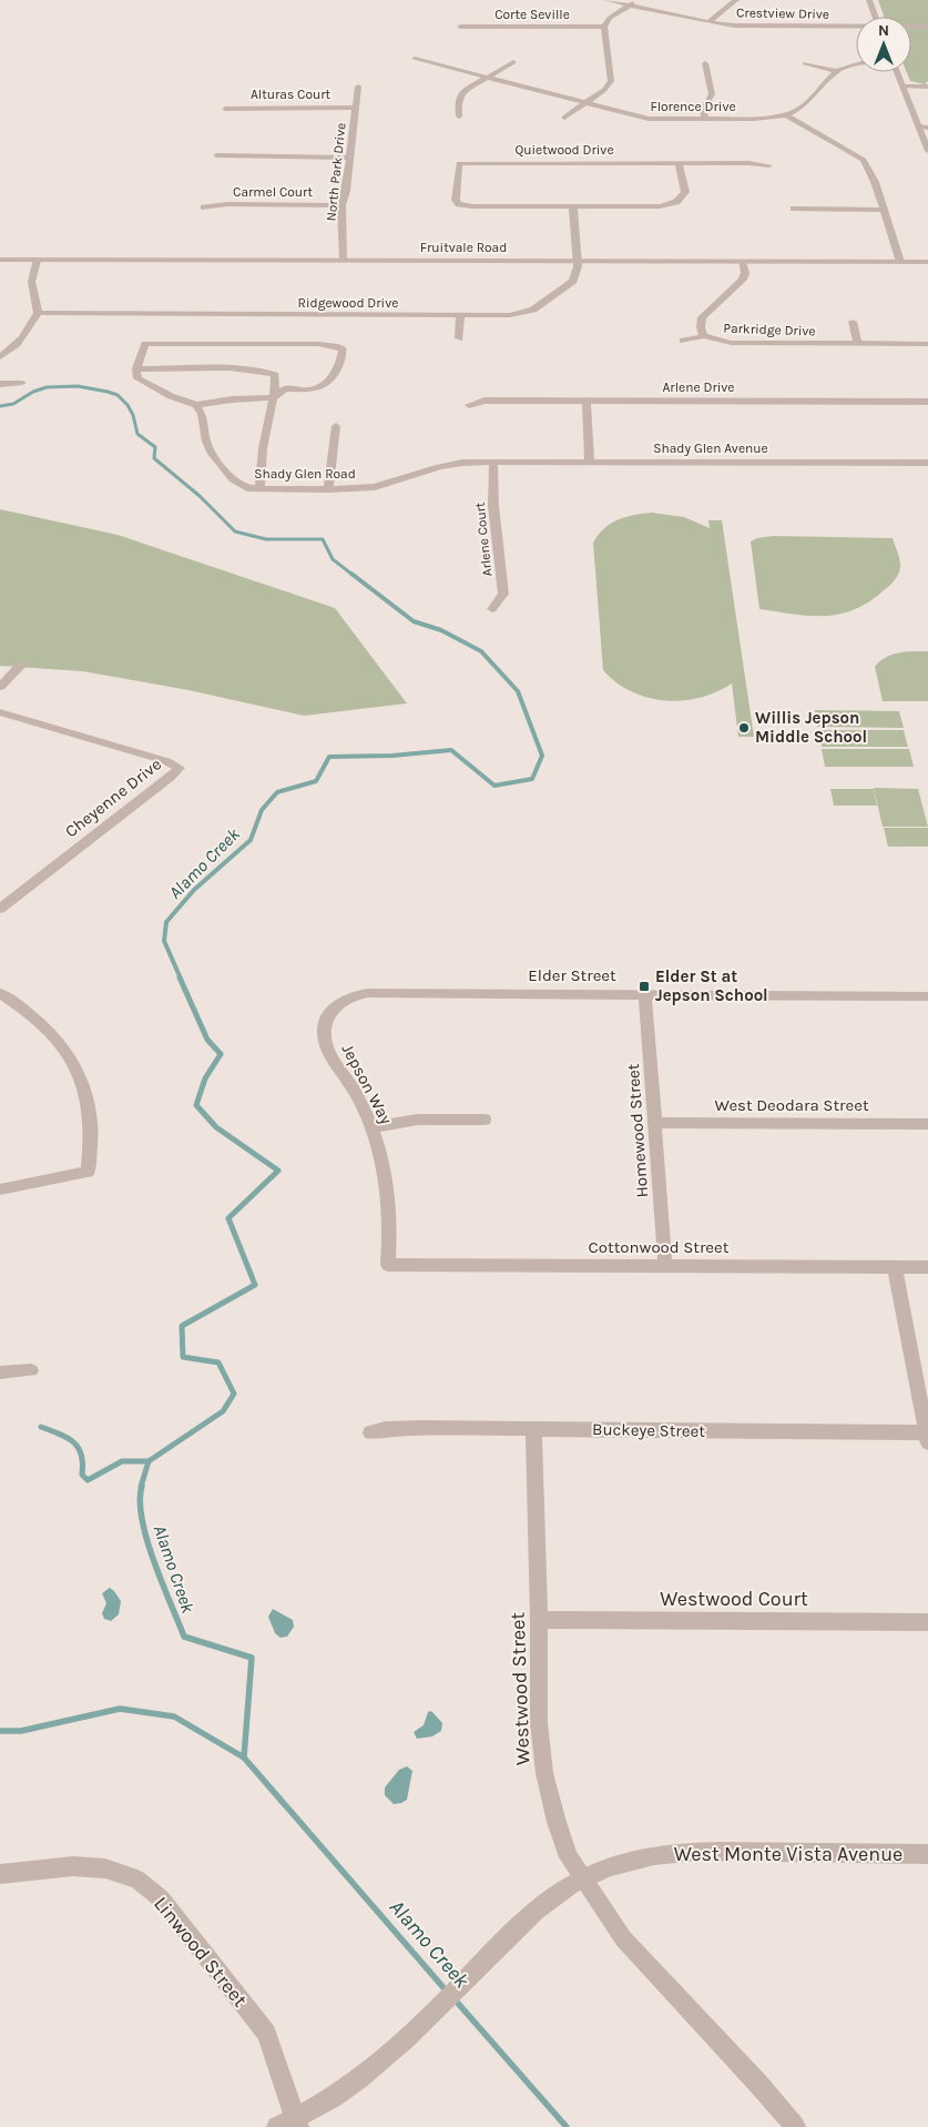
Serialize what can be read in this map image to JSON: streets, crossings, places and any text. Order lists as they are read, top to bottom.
{
  "streets": {
    "street": [
      "Crestview Drive",
      "Corte Seville",
      "Alturas Court",
      "Florence Drive",
      "Quietwood Drive",
      "North Park Drive",
      "Carmel Court",
      "Fruitvale Road",
      "Ridgewood Drive",
      "Parkridge Drive",
      "Arlene Drive",
      "Shady Glen Avenue",
      "Shady Glen Road",
      "Arlene Court",
      "Cheyenne Drive",
      "Elder Street",
      "Jepson Way",
      "West Deodara Street",
      "Homewood Street",
      "Cottonwood Street",
      "Buckeye Street",
      "Westwood Court",
      "Westwood Street",
      "West Monte Vista Avenue",
      "Linwood Street"
    ]
  },
  "crossings": [
    ["Alturas Court", "North Park Drive"],
    ["Quietwood Drive", "Ridgewood Drive"],
    ["North Park Drive", "Carmel Court"],
    ["North Park Drive", "Fruitvale Road"],
    ["Fruitvale Road", "Ridgewood Drive"],
    ["Fruitvale Road", "Parkridge Drive"],
    ["Shady Glen Avenue", "Shady Glen Road"],
    ["Shady Glen Avenue", "Arlene Court"],
    ["Shady Glen Road", "Arlene Court"],
    ["Elder Street", "Jepson Way"],
    ["Elder Street", "Homewood Street"],
    ["Jepson Way", "Cottonwood Street"],
    ["West Deodara Street", "Homewood Street"],
    ["Homewood Street", "Cottonwood Street"],
    ["Buckeye Street", "Westwood Street"],
    ["Westwood Court", "Westwood Street"],
    ["Westwood Street", "West Monte Vista Avenue"],
    ["West Monte Vista Avenue", "Linwood Street"]
  ],
  "water": ["Alamo Creek"],
  "places": {
    "other": ["Willis Jepson Middle School"],
    "transit": ["Elder St at Jepson School"]
  },
  "north": "top"
}
